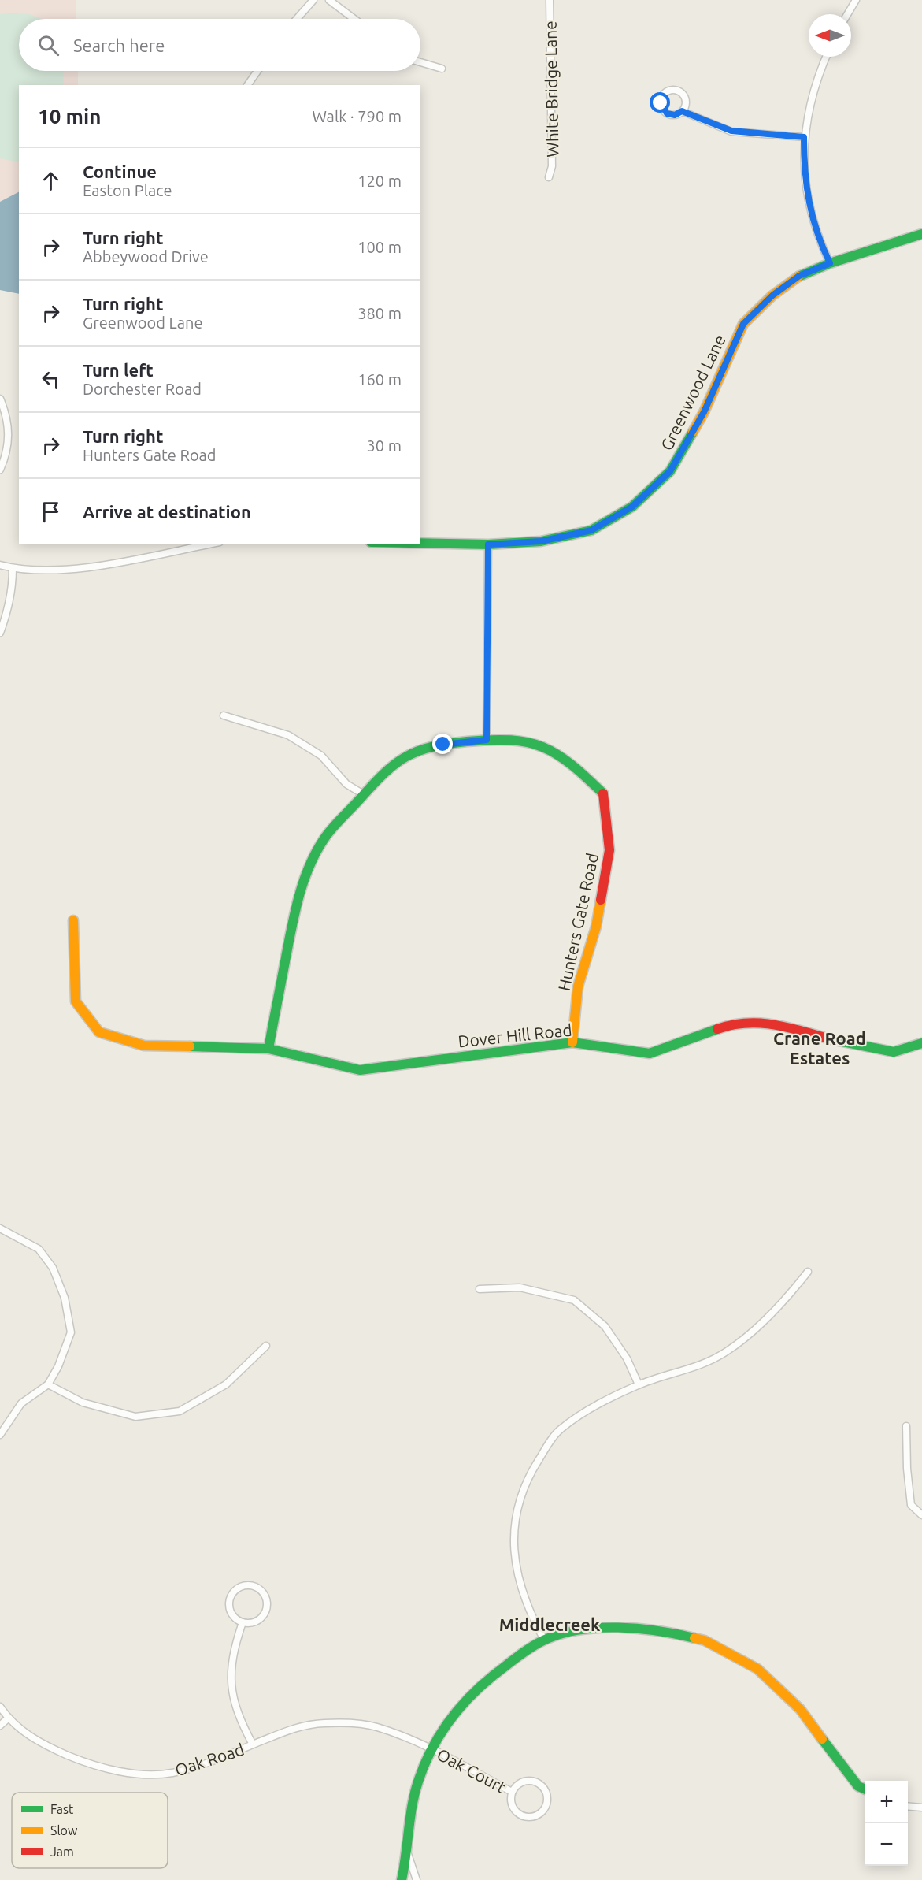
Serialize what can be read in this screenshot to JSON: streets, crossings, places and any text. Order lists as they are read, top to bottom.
{
  "streets": {
    "street": [
      "White Bridge Lane",
      "Greenwood Lane",
      "Hunters Gate Road",
      "Dover Hill Road",
      "Oak Road",
      "Oak Court"
    ]
  },
  "crossings": [
    ["Hunters Gate Road", "Dover Hill Road"],
    ["Oak Road", "Oak Court"]
  ],
  "districts": ["Crane Road Estates", "Middlecreek"],
  "legend": ["Fast", "Slow", "Jam"],
  "north": "left",
  "page": {
    "search": "Search here",
    "heading": ["10 min", "Walk · 790 m"],
    "list": [
      ["Continue", "Easton Place", "120 m"],
      ["Turn right", "Abbeywood Drive", "100 m"],
      ["Turn right", "Greenwood Lane", "380 m"],
      ["Turn left", "Dorchester Road", "160 m"],
      ["Turn right", "Hunters Gate Road", "30 m"],
      "Arrive at destination"
    ],
    "map_buttons": ["+", "−"]
  }
}
